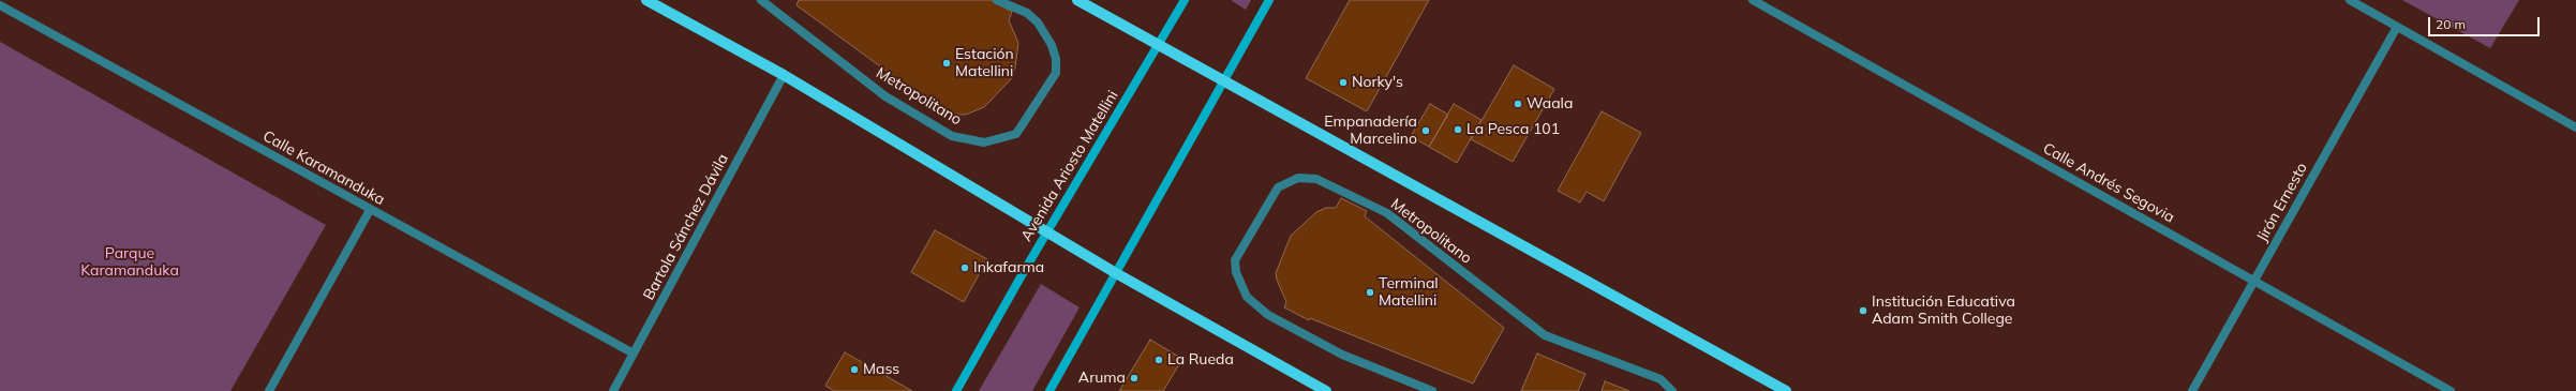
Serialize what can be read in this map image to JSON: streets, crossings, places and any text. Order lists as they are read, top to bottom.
{
  "streets": {
    "main road": ["Avenida Ariosto Matellini"],
    "street": [
      "Metropolitano",
      "Calle Karamanduka",
      "Calle Andrés Segovia",
      "Jirón Ernesto",
      "Bartola Sánchez Dávila"
    ]
  },
  "crossings": [
    ["Calle Karamanduka", "Bartola Sánchez Dávila"],
    ["Calle Andrés Segovia", "Jirón Ernesto"]
  ],
  "parks": ["Parque Karamanduka"],
  "places": [
    "Estación Matellini",
    "Norky's",
    "Waala",
    "La Pesca 101",
    "Empanadería Marcelino",
    "Inkafarma",
    "Terminal Matellini",
    "Institución Educativa Adam Smith College",
    "La Rueda",
    "Mass",
    "Aruma"
  ],
  "scale_bar": "20 m"
}
